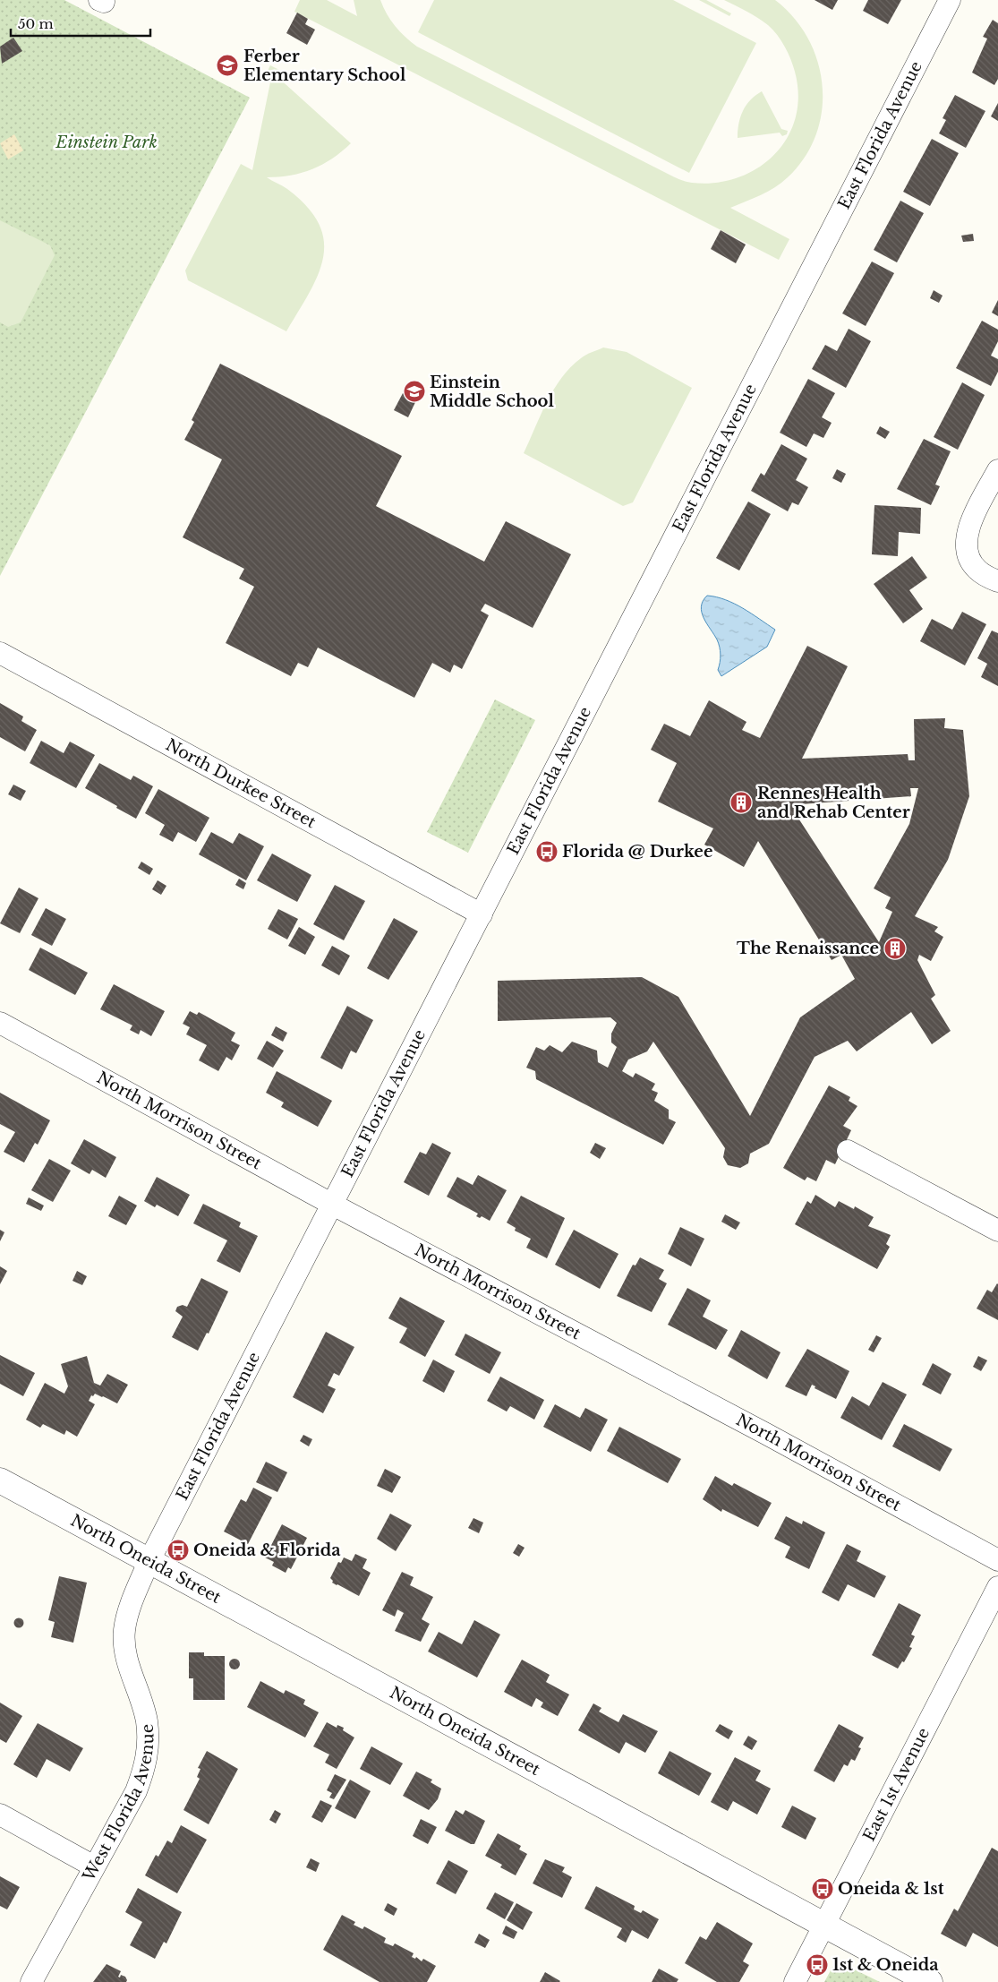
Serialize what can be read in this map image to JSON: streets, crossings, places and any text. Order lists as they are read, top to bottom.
{
  "streets": {
    "street": [
      "East Florida Avenue",
      "North Durkee Street",
      "North Morrison Street",
      "North Oneida Street",
      "East 1st Avenue",
      "West Florida Avenue"
    ]
  },
  "crossings": [
    ["East Florida Avenue", "North Durkee Street"],
    ["East Florida Avenue", "North Morrison Street"],
    ["East Florida Avenue", "North Oneida Street"],
    ["East Florida Avenue", "West Florida Avenue"],
    ["North Oneida Street", "East 1st Avenue"],
    ["North Oneida Street", "West Florida Avenue"]
  ],
  "parks": ["Einstein Park"],
  "places": {
    "school or university": ["Ferber Elementary School", "Einstein Middle School"],
    "building": ["Rennes Health and Rehab Center", "The Renaissance"],
    "bus stop": [
      "Florida @ Durkee",
      "Oneida & Florida",
      "Oneida & 1st",
      "1st & Oneida"
    ]
  },
  "scale_bar": "50 m"
}
